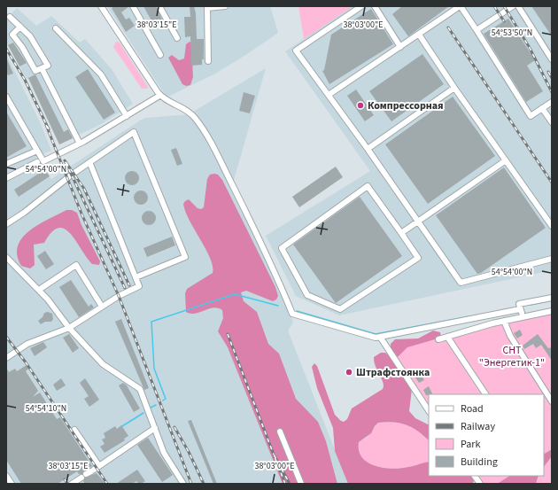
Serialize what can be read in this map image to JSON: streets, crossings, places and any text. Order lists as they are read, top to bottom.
{
  "parks": ["СНТ \"Энергетик-1\""],
  "places": ["Компрессорная", "Штрафстоянка"],
  "legend": [
    "Road",
    "Railway",
    "Park",
    "Building"
  ],
  "coordinates": [
    "38°03'15\"E",
    "38°03'00\"E",
    "54°53'50\"N",
    "54°54'00\"N",
    "54°54'10\"N"
  ]
}
